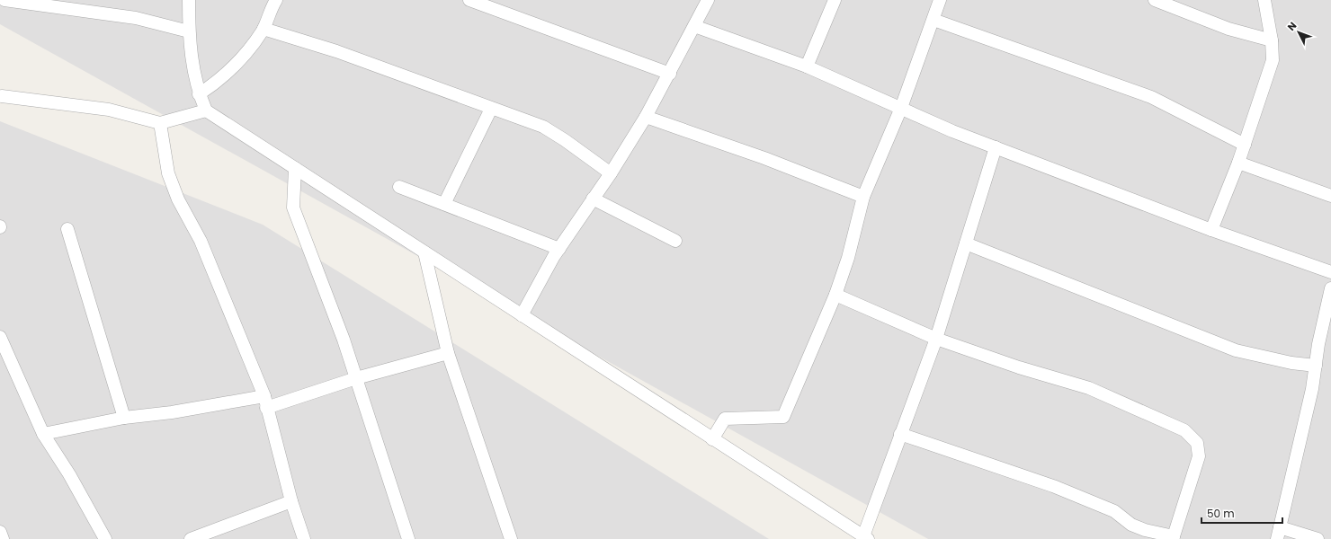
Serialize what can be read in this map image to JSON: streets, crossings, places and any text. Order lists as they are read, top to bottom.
{
  "scale_bar": "50 m",
  "north": "top left"
}
